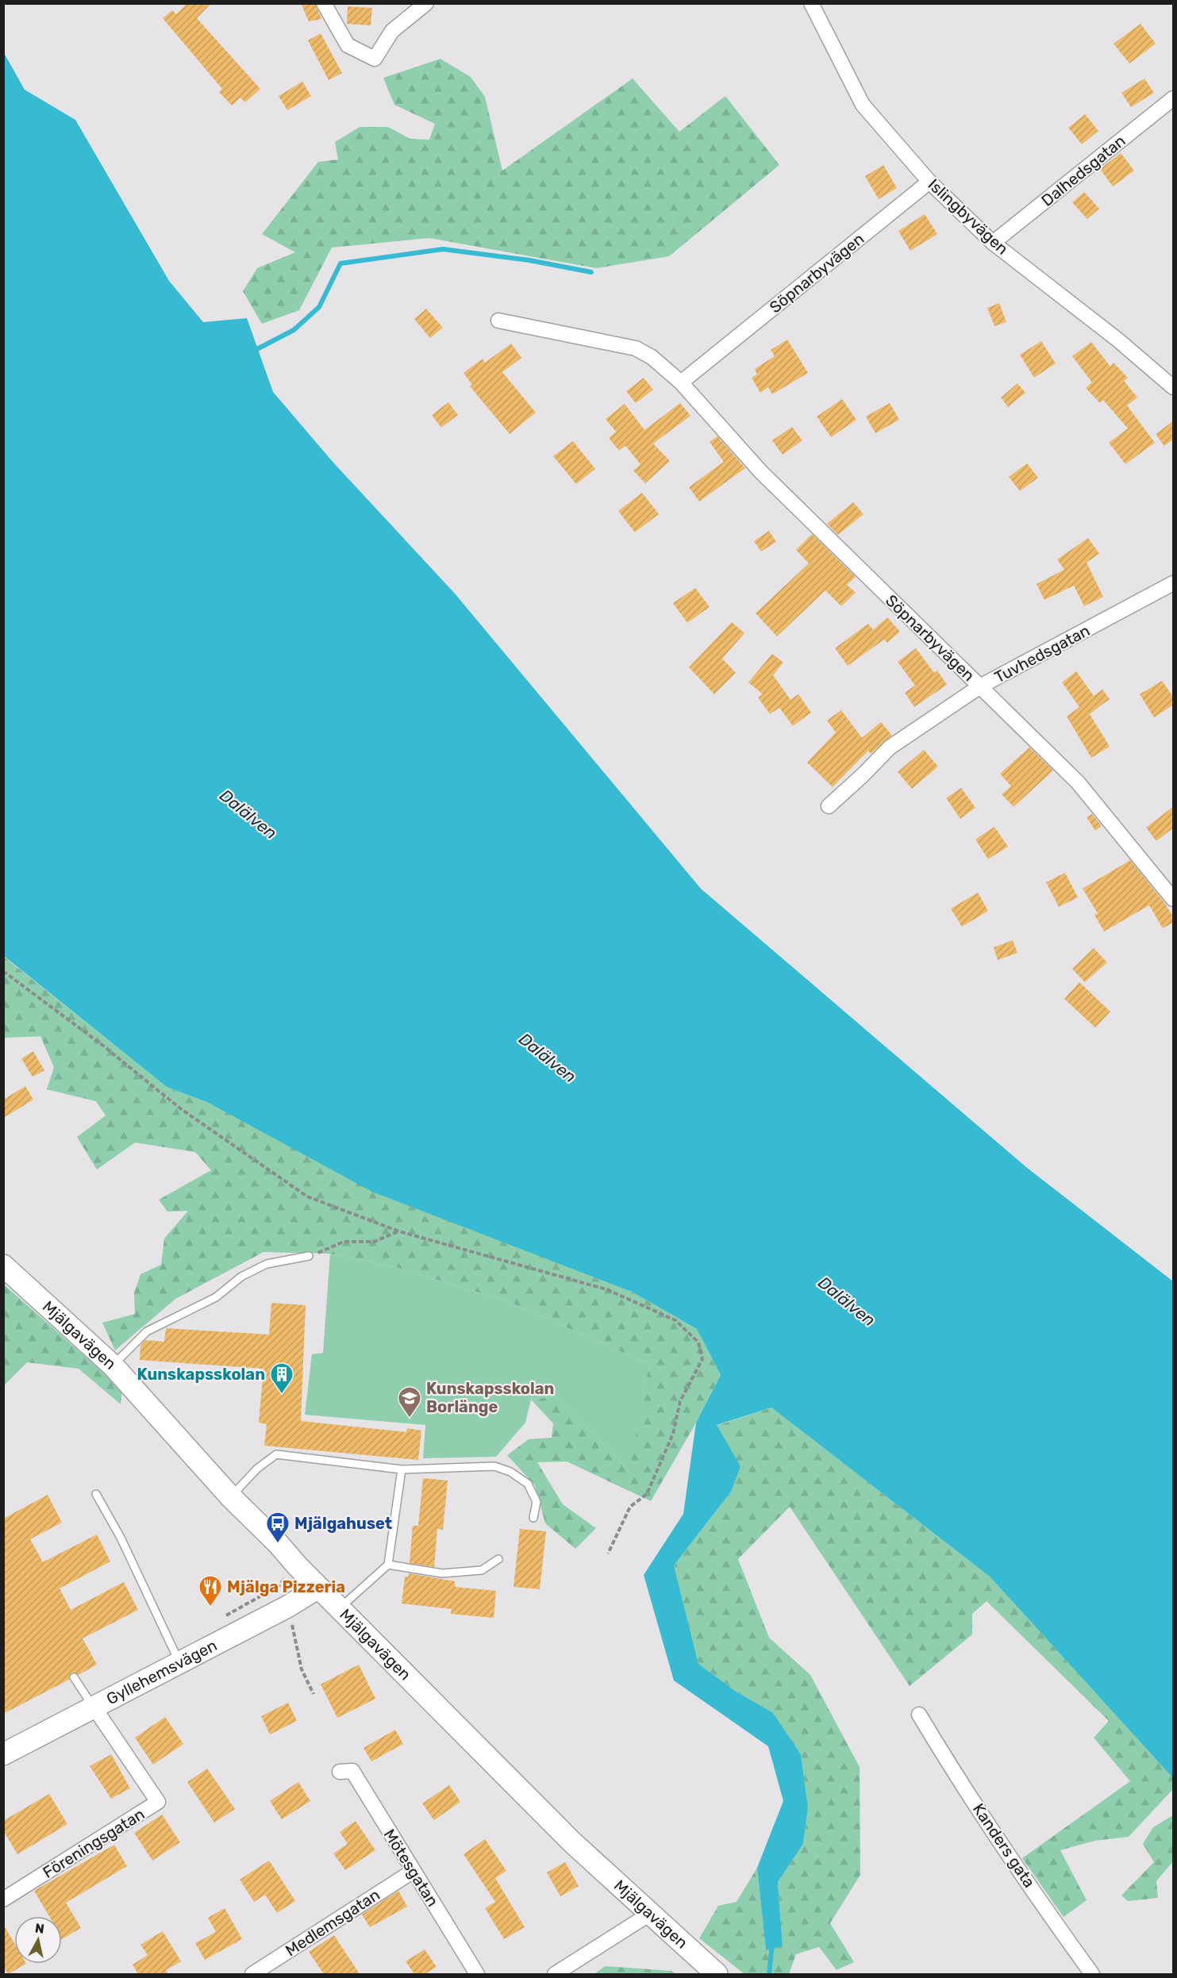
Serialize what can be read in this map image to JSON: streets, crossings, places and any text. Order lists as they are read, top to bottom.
{
  "streets": {
    "street": [
      "Dalhedsgatan",
      "Islingbyvägen",
      "Söpnarbyvägen",
      "Tuvhedsgatan",
      "Mjälgavägen",
      "Gyllehemsvägen",
      "Föreningsgatan",
      "Kanders gata",
      "Mötesgatan",
      "Medlemsgatan"
    ]
  },
  "crossings": [
    ["Dalhedsgatan", "Islingbyvägen"],
    ["Islingbyvägen", "Söpnarbyvägen"],
    ["Söpnarbyvägen", "Tuvhedsgatan"],
    ["Mjälgavägen", "Gyllehemsvägen"],
    ["Gyllehemsvägen", "Föreningsgatan"],
    ["Mötesgatan", "Medlemsgatan"]
  ],
  "water": ["Dalälven"],
  "places": {
    "building": ["Kunskapsskolan"],
    "school or university": ["Kunskapsskolan Borlänge"],
    "bus stop": ["Mjälgahuset"],
    "restaurant": ["Mjälga Pizzeria"]
  },
  "north": "top"
}
